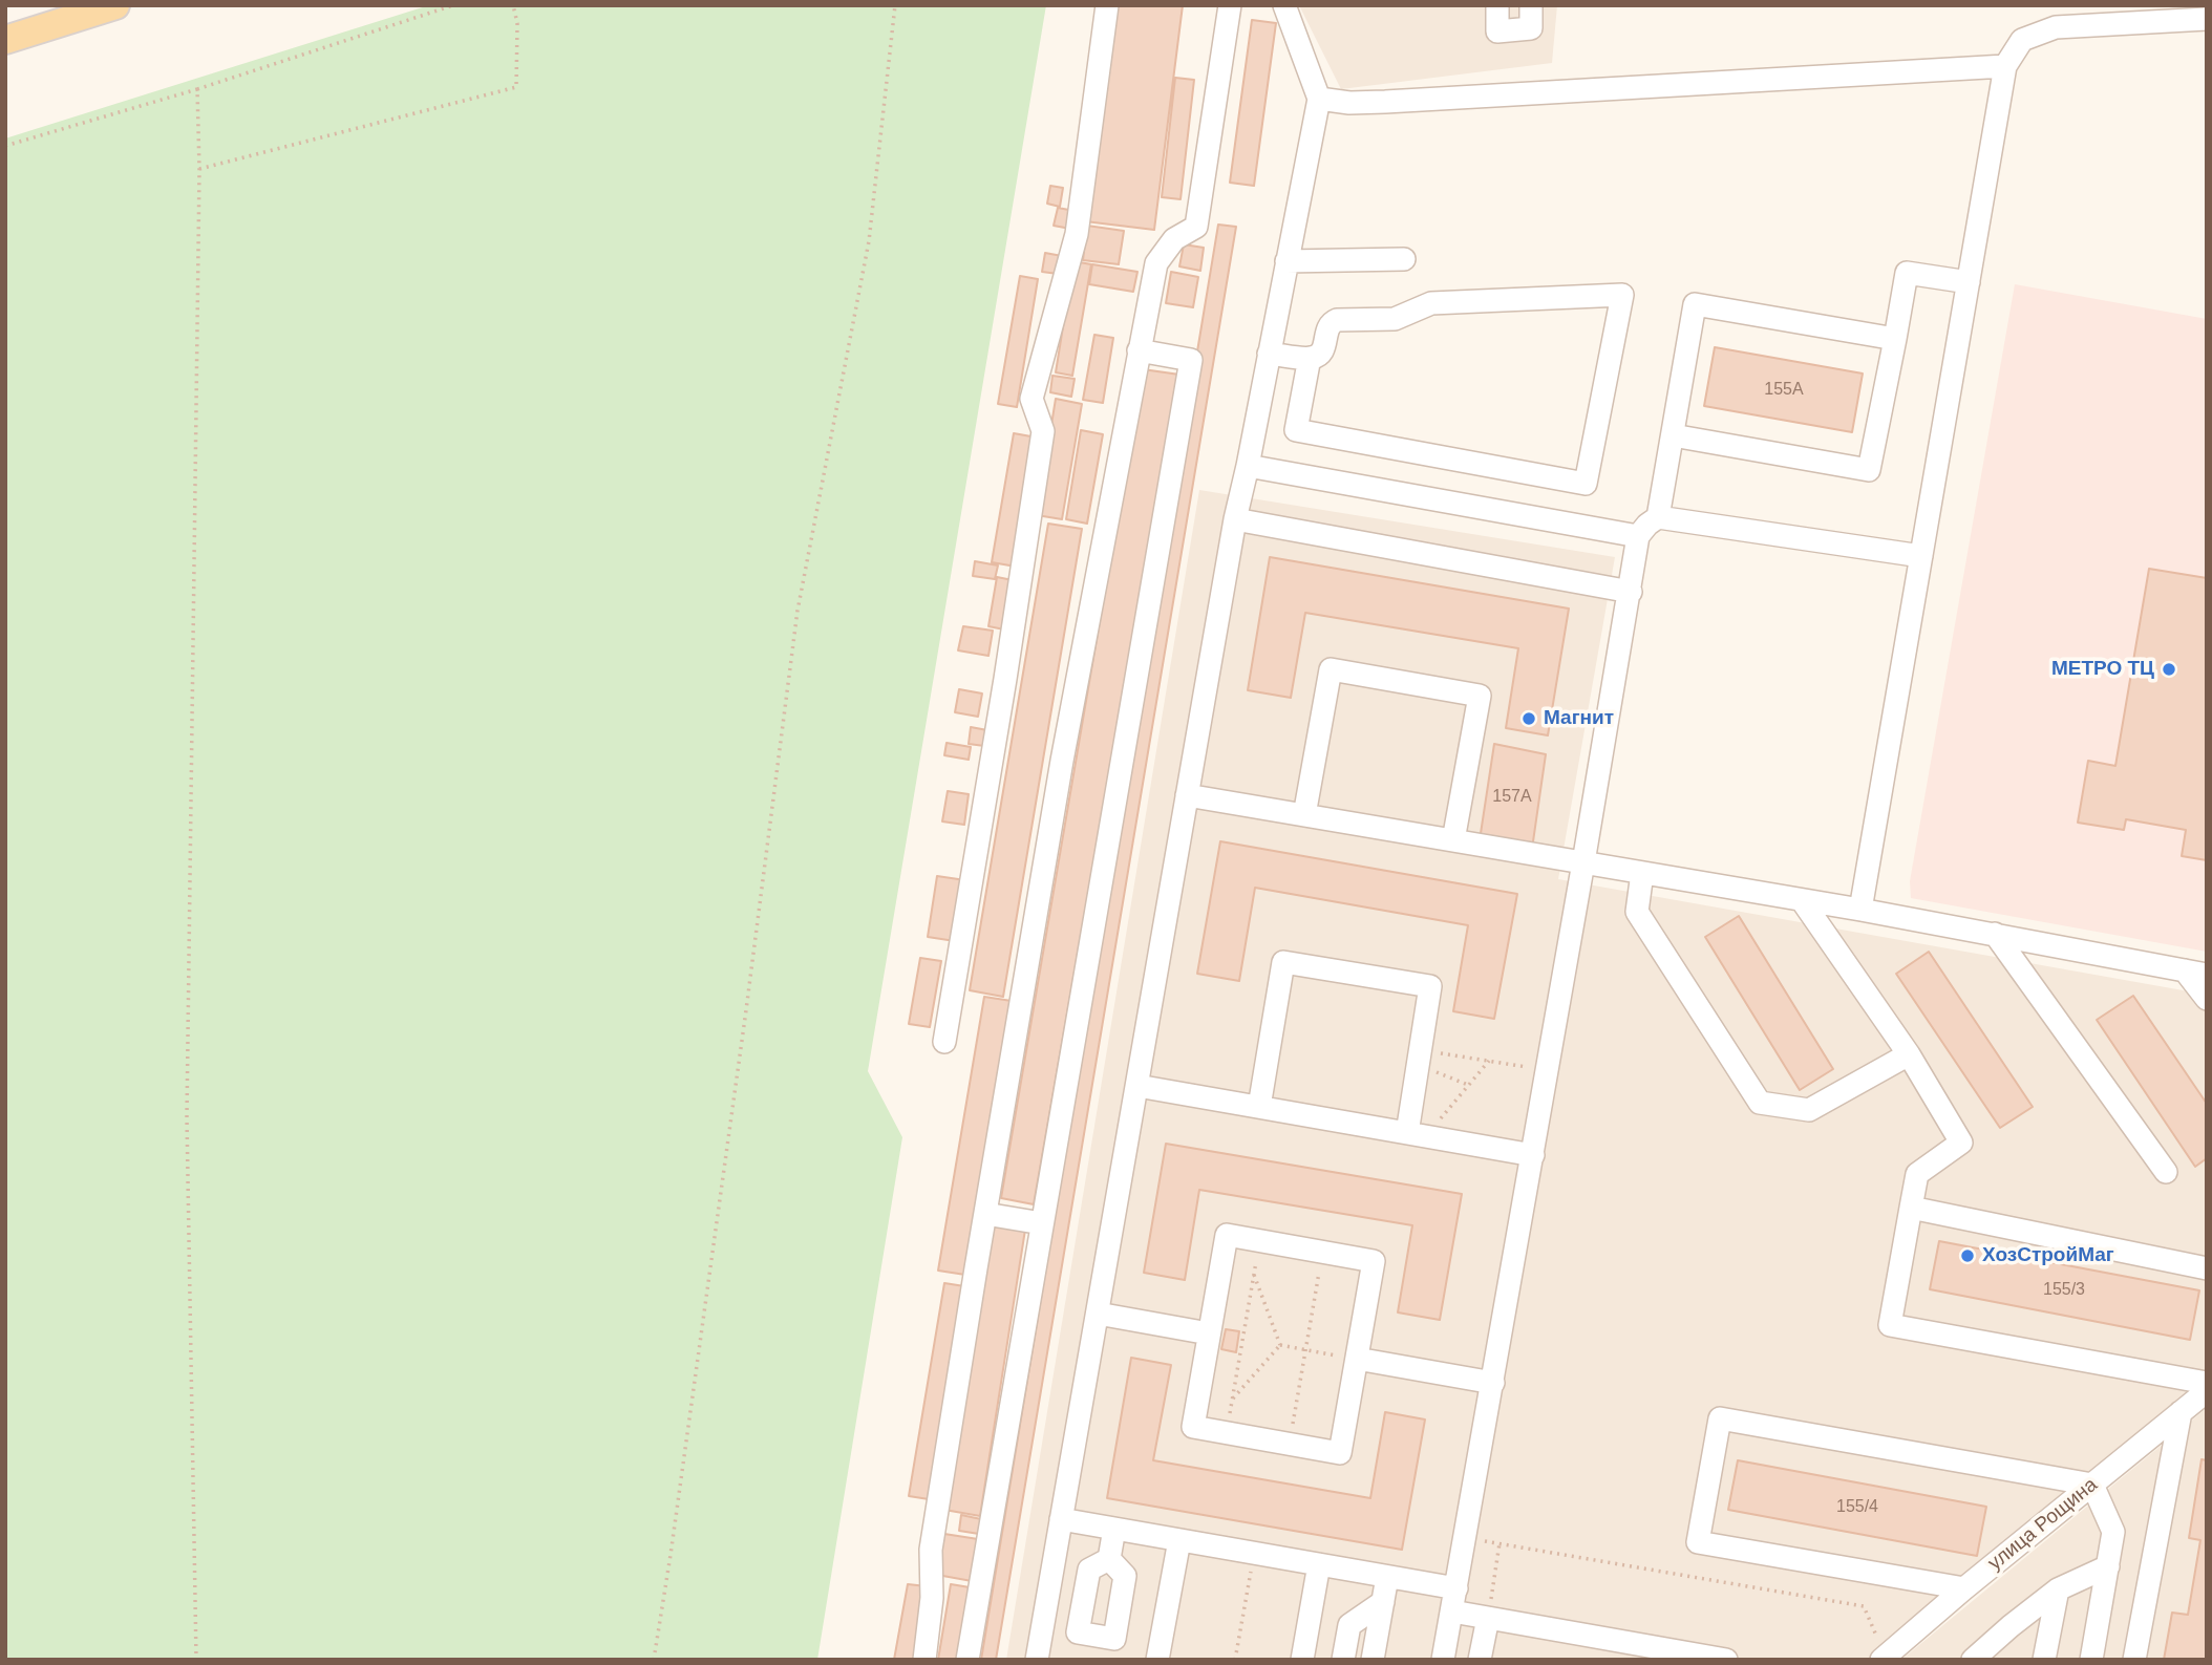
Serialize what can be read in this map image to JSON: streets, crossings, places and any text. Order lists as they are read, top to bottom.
{
  "streets": {
    "street": ["улица Рощина"]
  },
  "places": ["МЕТРО ТЦ", "Магнит", "ХозСтройМаг"],
  "house_numbers": [
    "155А",
    "157А",
    "155/3",
    "155/4"
  ]
}
